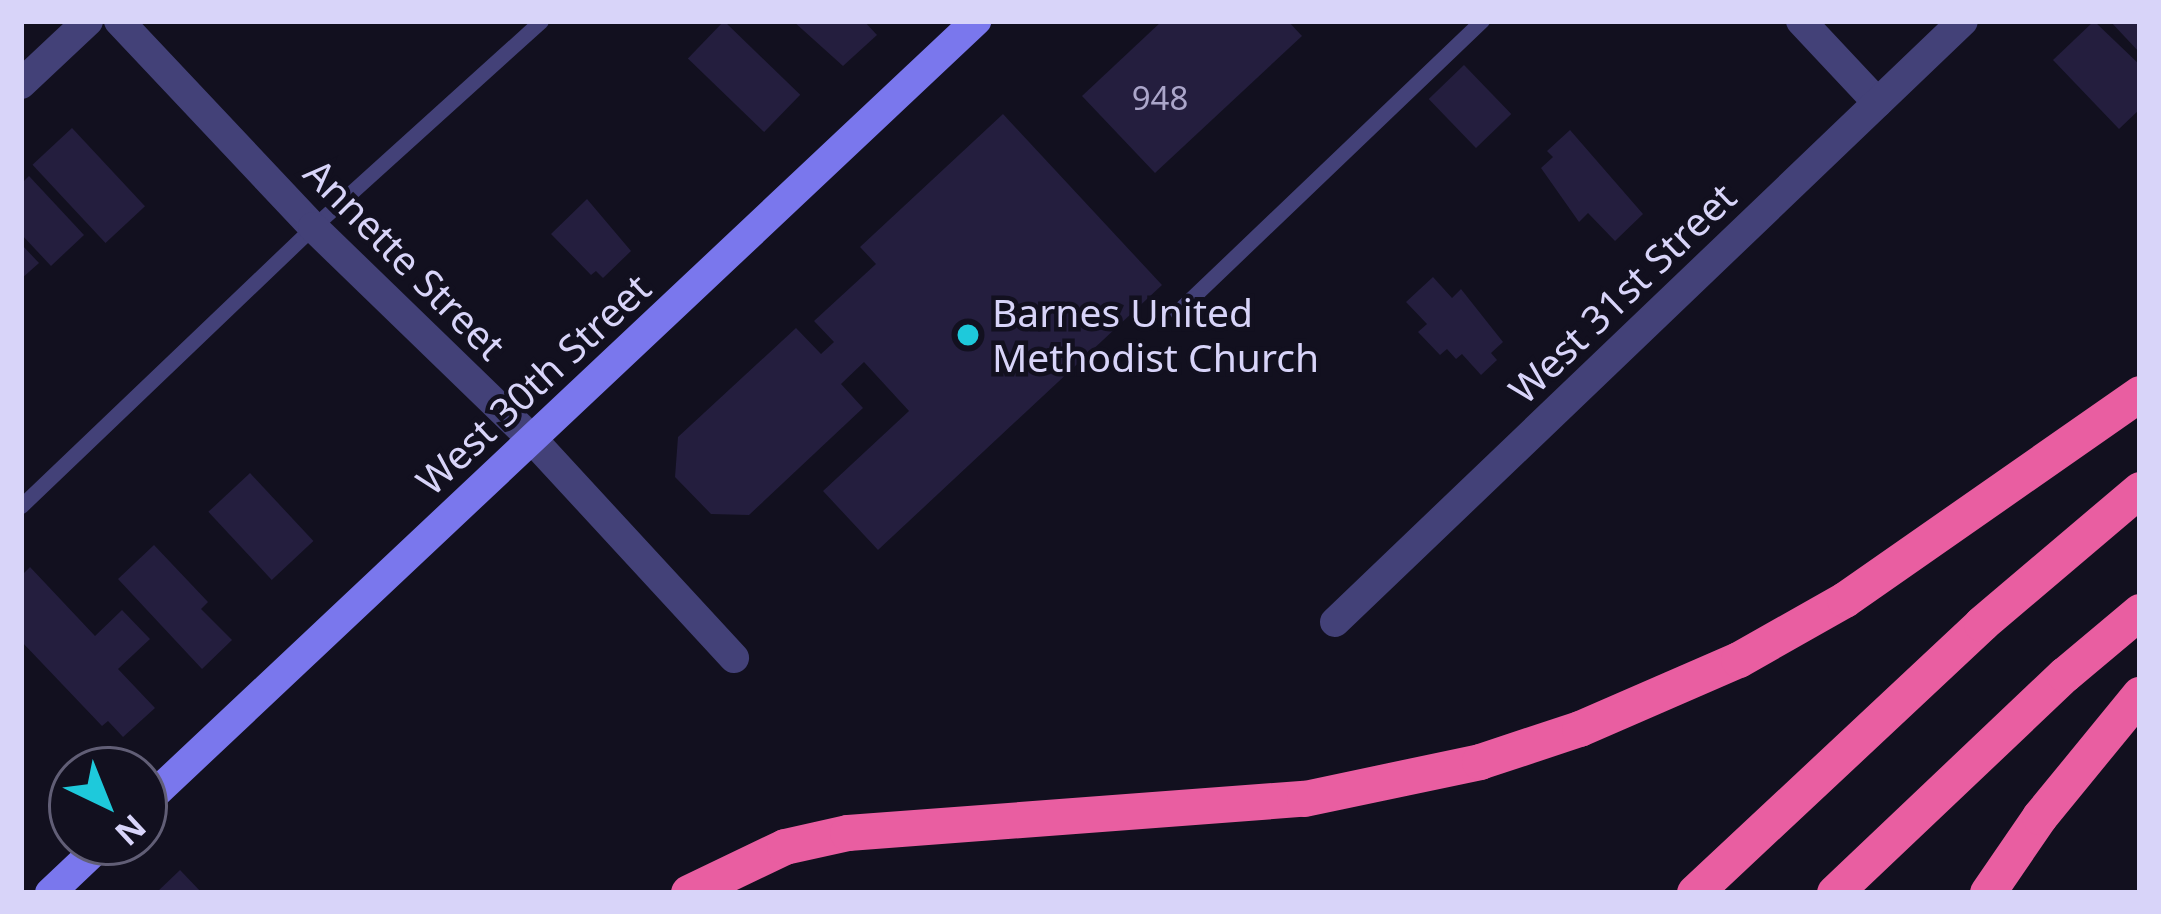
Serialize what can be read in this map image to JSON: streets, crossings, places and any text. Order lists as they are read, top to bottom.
{
  "streets": {
    "main road": ["West 30th Street"],
    "street": ["Annette Street", "West 31st Street"]
  },
  "crossings": [
    ["Annette Street", "West 30th Street"]
  ],
  "places": ["Barnes United Methodist Church"],
  "house_numbers": ["948"],
  "north": "bottom right"
}
